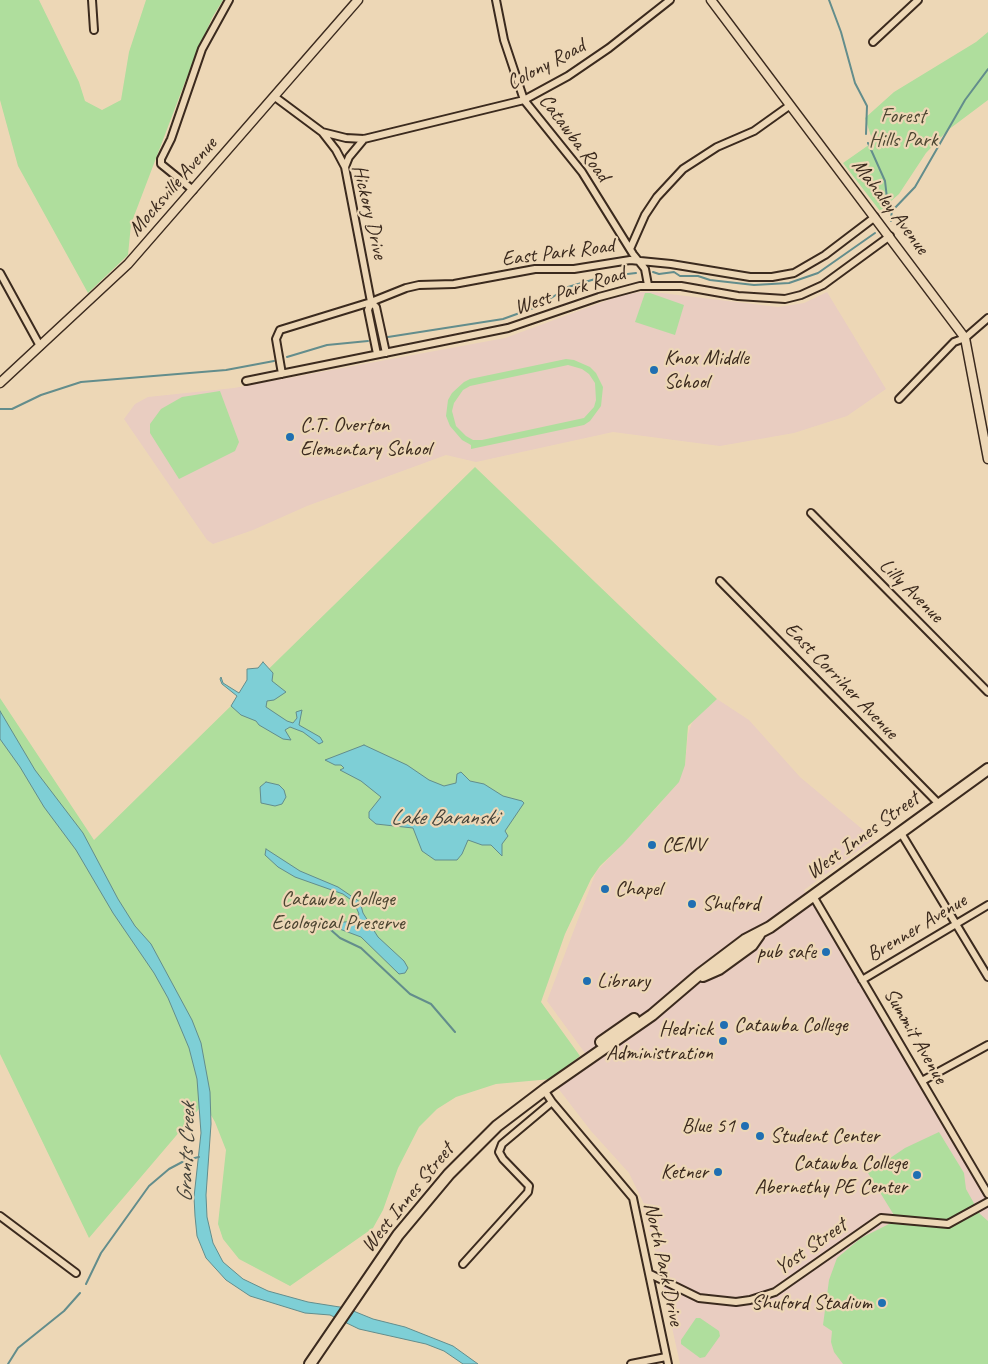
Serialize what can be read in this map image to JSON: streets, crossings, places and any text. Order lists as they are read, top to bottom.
{
  "streets": {
    "main road": ["West Innes Street"],
    "street": [
      "Colony Road",
      "Catawba Road",
      "Mocksville Avenue",
      "Mahaley Avenue",
      "Hickory Drive",
      "East Park Road",
      "West Park Road",
      "Lilly Avenue",
      "East Corriher Avenue",
      "Brenner Avenue",
      "Summit Avenue",
      "Yost Street",
      "North Park Drive"
    ]
  },
  "crossings": [
    ["Colony Road", "Catawba Road"],
    ["Colony Road", "Hickory Drive"],
    ["Catawba Road", "East Park Road"],
    ["Catawba Road", "West Park Road"],
    ["Mocksville Avenue", "Hickory Drive"],
    ["Mahaley Avenue", "East Park Road"],
    ["Mahaley Avenue", "West Park Road"],
    ["Hickory Drive", "East Park Road"],
    ["Hickory Drive", "West Park Road"],
    ["East Park Road", "West Park Road"],
    ["East Corriher Avenue", "West Innes Street"],
    ["West Innes Street", "Summit Avenue"],
    ["West Innes Street", "North Park Drive"],
    ["Brenner Avenue", "Summit Avenue"],
    ["Yost Street", "North Park Drive"]
  ],
  "water": ["Lake Baranski", "Grants Creek"],
  "parks": ["Forest Hills Park", "Catawba College Ecological Preserve"],
  "places": [
    "Knox Middle School",
    "C.T. Overton Elementary School",
    "CENV",
    "Chapel",
    "Shuford",
    "pub safe",
    "Library",
    "Catawba College",
    "Hedrick Administration",
    "Blue 51",
    "Student Center",
    "Ketner",
    "Catawba College Abernethy PE Center",
    "Shuford Stadium"
  ]
}
